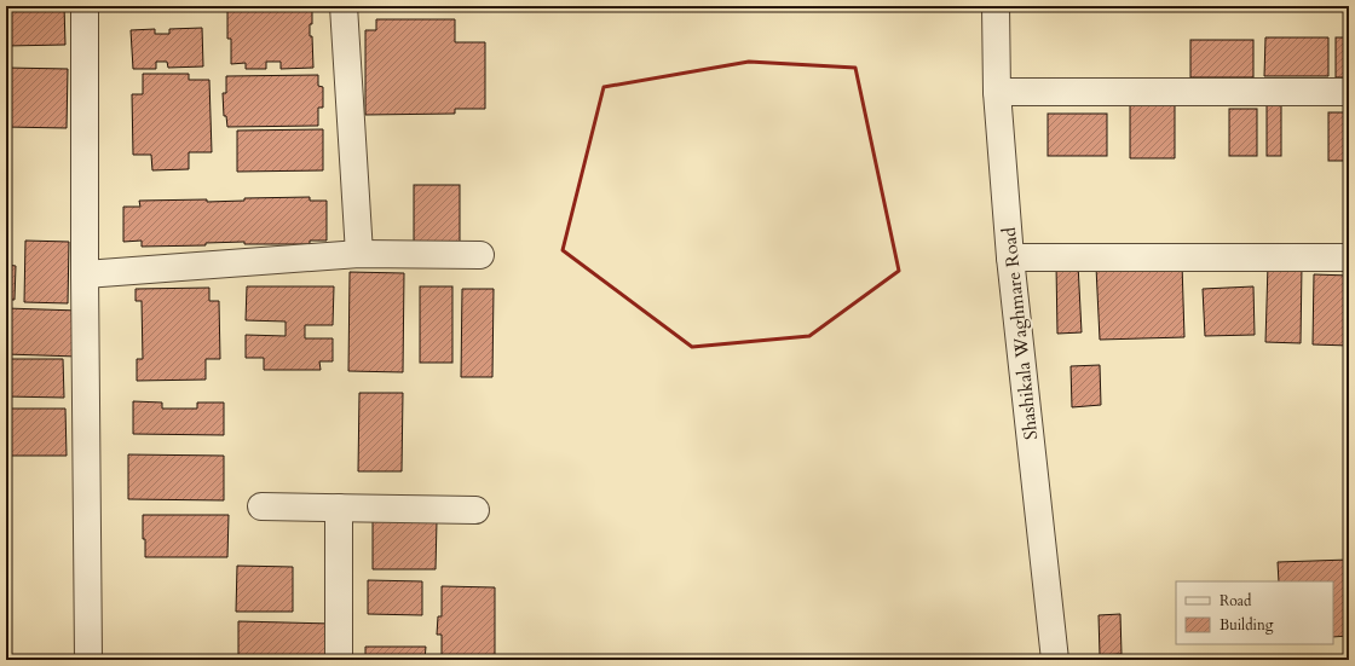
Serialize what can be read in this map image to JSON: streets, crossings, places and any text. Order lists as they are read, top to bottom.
{
  "streets": {
    "street": ["Shashikala Waghmare Road"]
  },
  "legend": ["Road", "Building"]
}
